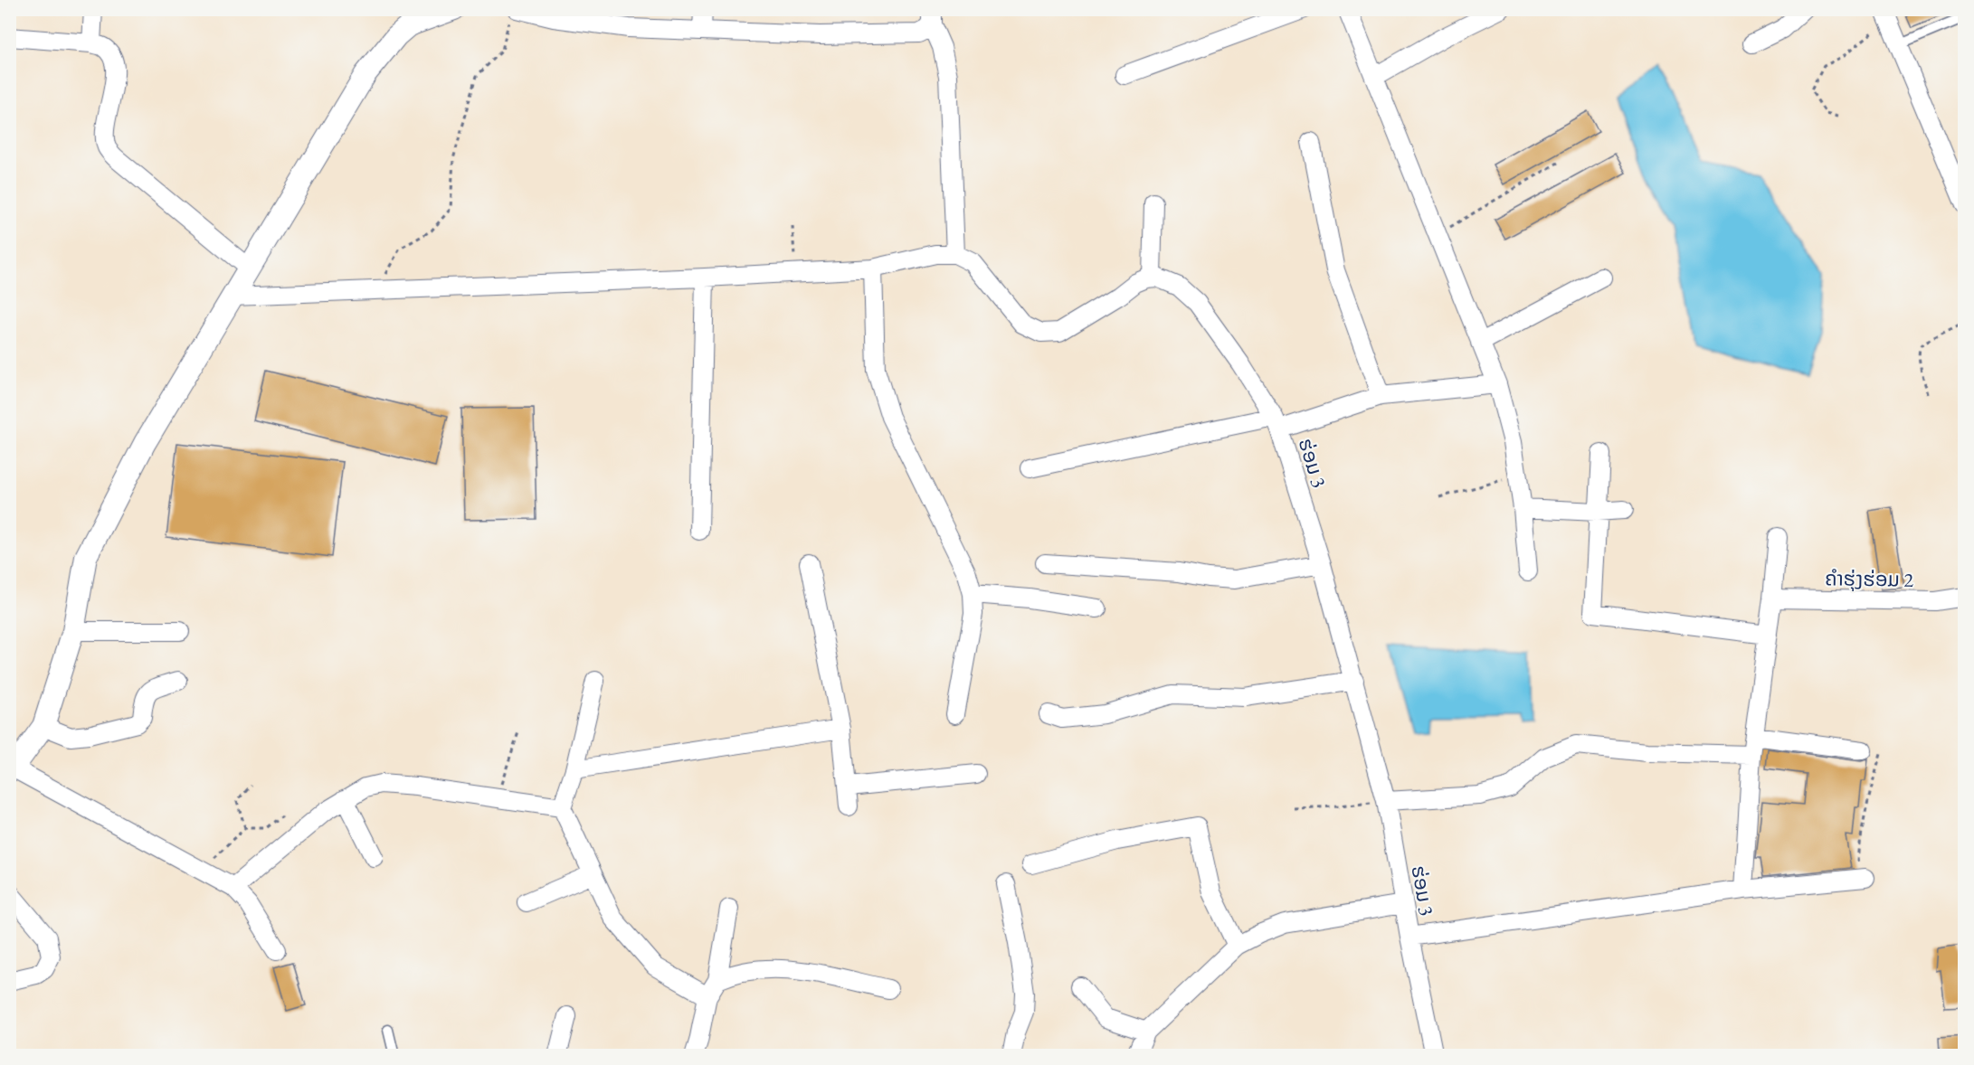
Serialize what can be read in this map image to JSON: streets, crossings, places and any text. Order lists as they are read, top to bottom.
{
  "streets": {
    "street": ["ຮ່ອມ 3", "ຄໍາຮຸ່ງຮ່ອມ 2"]
  }
}
